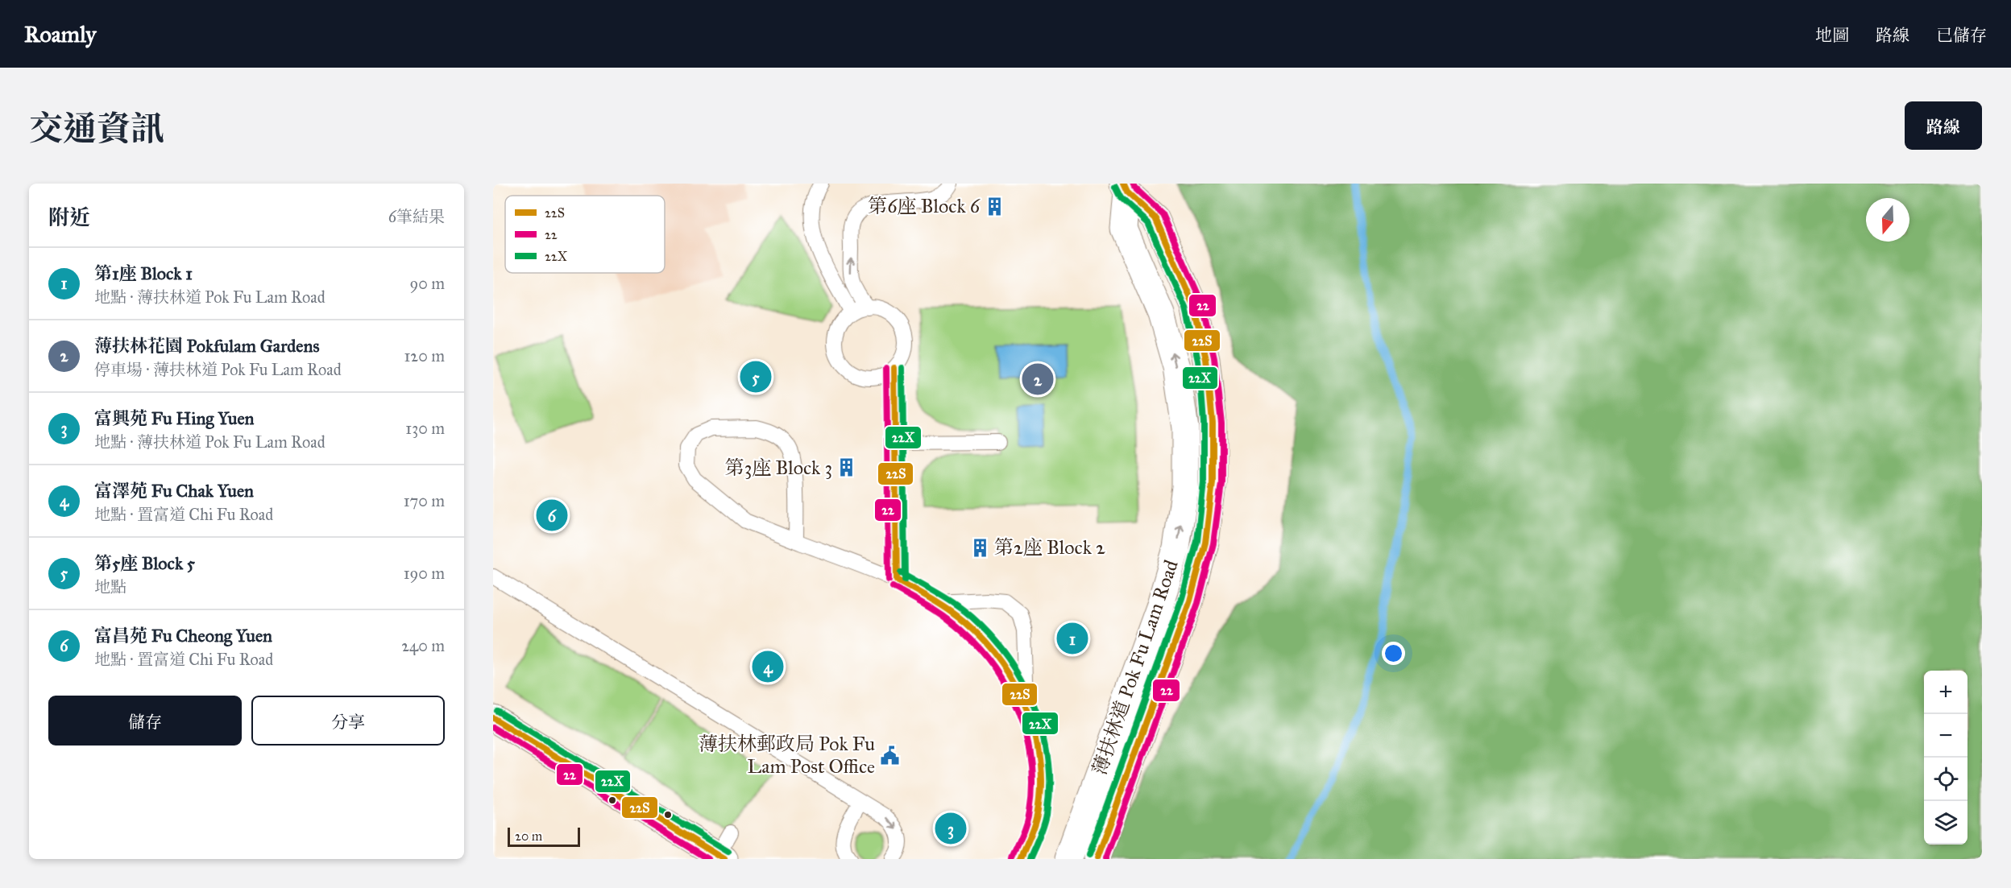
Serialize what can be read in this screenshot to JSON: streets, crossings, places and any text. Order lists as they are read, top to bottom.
{
  "streets": {
    "main road": ["薄扶林道 Pok Fu Lam Road"]
  },
  "places": {
    "building": ["第6座 Block 6", "第3座 Block 3", "第2座 Block 2"],
    "public building": ["薄扶林郵政局 Pok Fu Lam Post Office"]
  },
  "lines": ["transit line 22S", "transit line 22", "transit line 22X"],
  "legend": ["22S", "22", "22X"],
  "scale_bar": "20 m",
  "north": "bottom",
  "page": {
    "header": "Roamly",
    "nav": ["地圖", "路線", "已儲存"],
    "title": "交通資訊",
    "buttons": [
      "路線",
      ["儲存", "分享"]
    ],
    "heading": ["附近", "6筆結果"],
    "list": [
      {
        "mark": "1",
        "name": "第1座 Block 1",
        "note": "地點 · 薄扶林道 Pok Fu Lam Road",
        "value": "90 m"
      },
      {
        "mark": "2",
        "name": "薄扶林花園 Pokfulam Gardens",
        "note": "停車場 · 薄扶林道 Pok Fu Lam Road",
        "value": "120 m"
      },
      {
        "mark": "3",
        "name": "富興苑 Fu Hing Yuen",
        "note": "地點 · 薄扶林道 Pok Fu Lam Road",
        "value": "130 m"
      },
      {
        "mark": "4",
        "name": "富澤苑 Fu Chak Yuen",
        "note": "地點 · 置富道 Chi Fu Road",
        "value": "170 m"
      },
      {
        "mark": "5",
        "name": "第5座 Block 5",
        "note": "地點",
        "value": "190 m"
      },
      {
        "mark": "6",
        "name": "富昌苑 Fu Cheong Yuen",
        "note": "地點 · 置富道 Chi Fu Road",
        "value": "240 m"
      }
    ],
    "pins": [
      "5",
      "2",
      "6",
      "1",
      "4",
      "3"
    ],
    "map_buttons": ["+", "−"],
    "scale": "20 m"
  }
}
